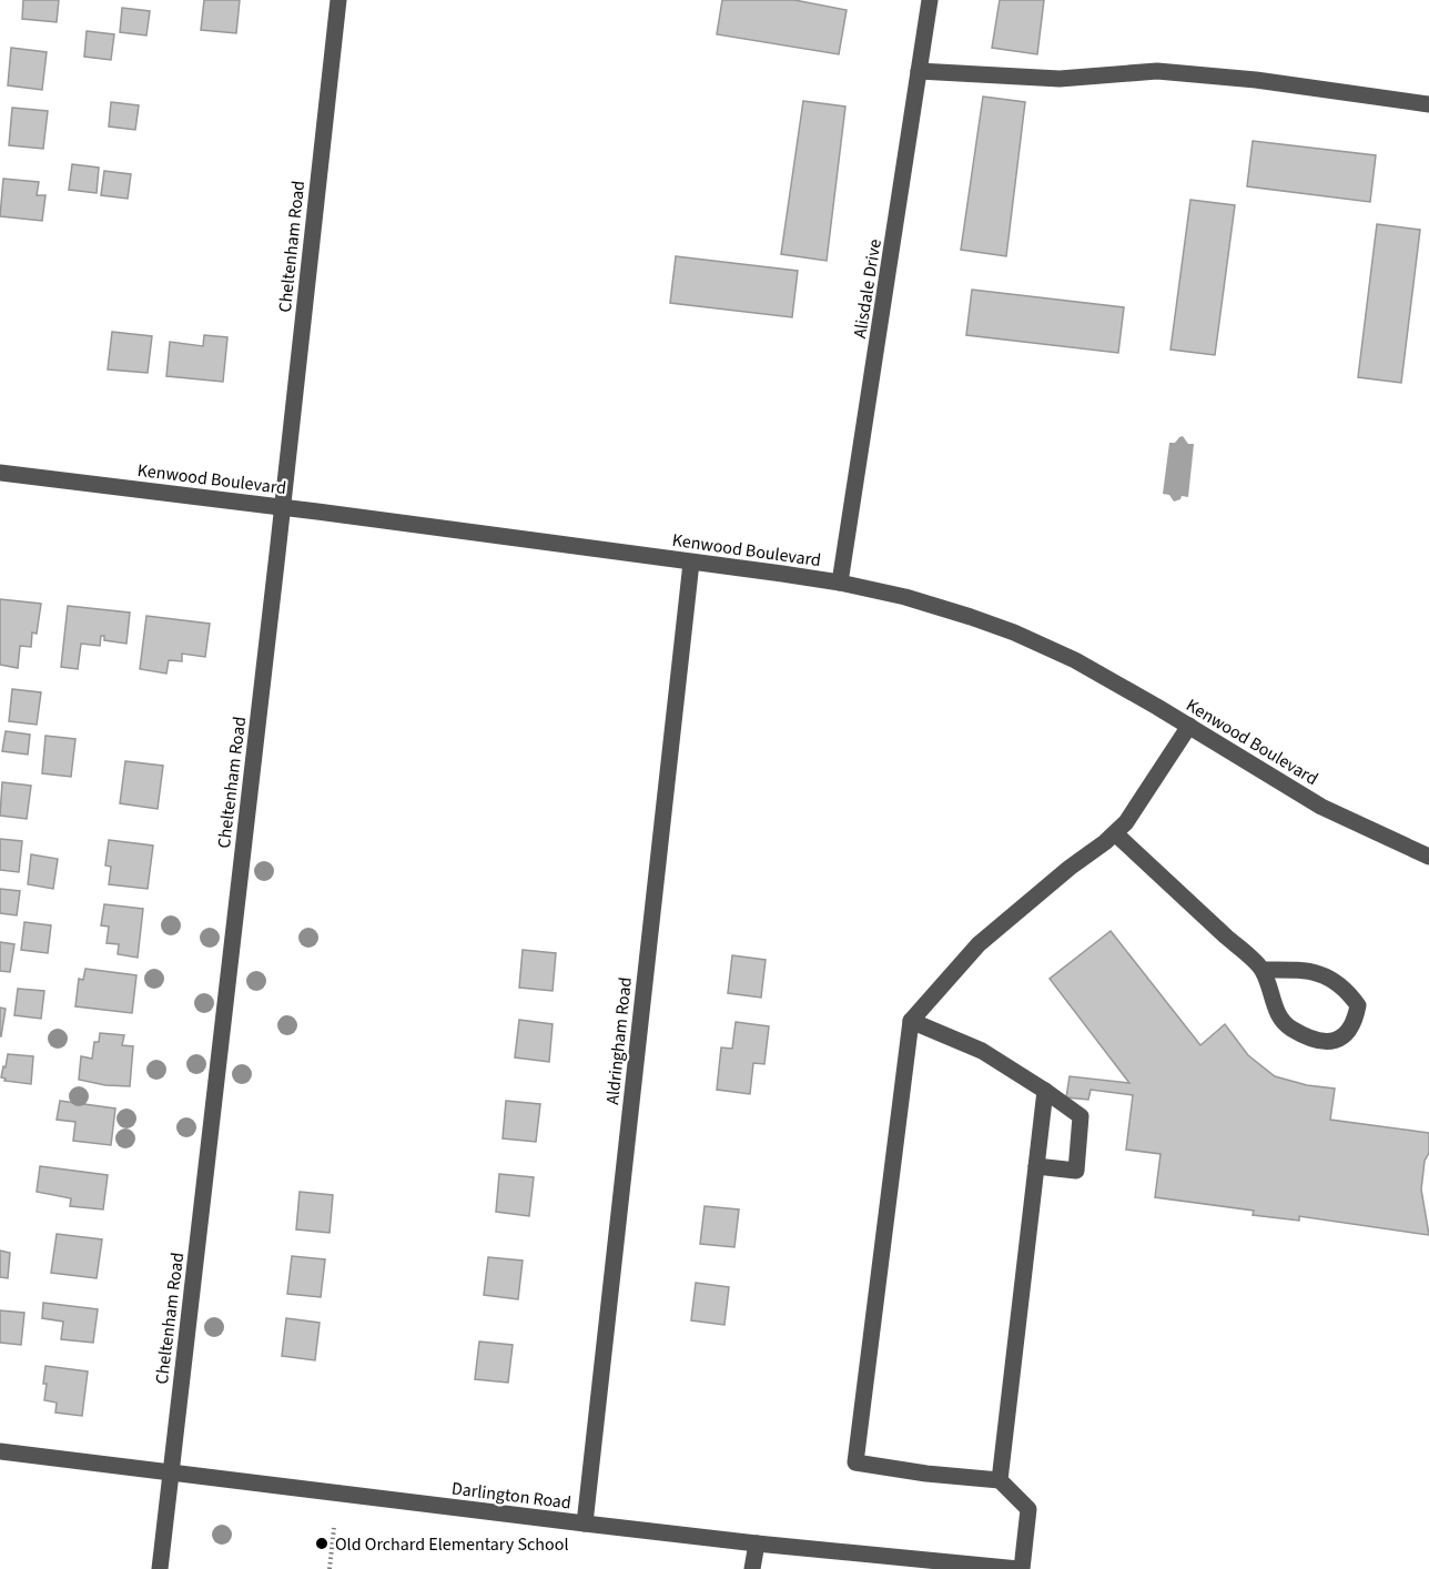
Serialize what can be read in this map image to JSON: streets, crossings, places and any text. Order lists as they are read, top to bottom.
{
  "streets": {
    "street": [
      "Cheltenham Road",
      "Alisdale Drive",
      "Kenwood Boulevard",
      "Aldringham Road",
      "Darlington Road"
    ]
  },
  "crossings": [
    ["Cheltenham Road", "Kenwood Boulevard"],
    ["Cheltenham Road", "Darlington Road"],
    ["Alisdale Drive", "Kenwood Boulevard"],
    ["Kenwood Boulevard", "Aldringham Road"],
    ["Aldringham Road", "Darlington Road"]
  ],
  "places": ["Old Orchard Elementary School"]
}
